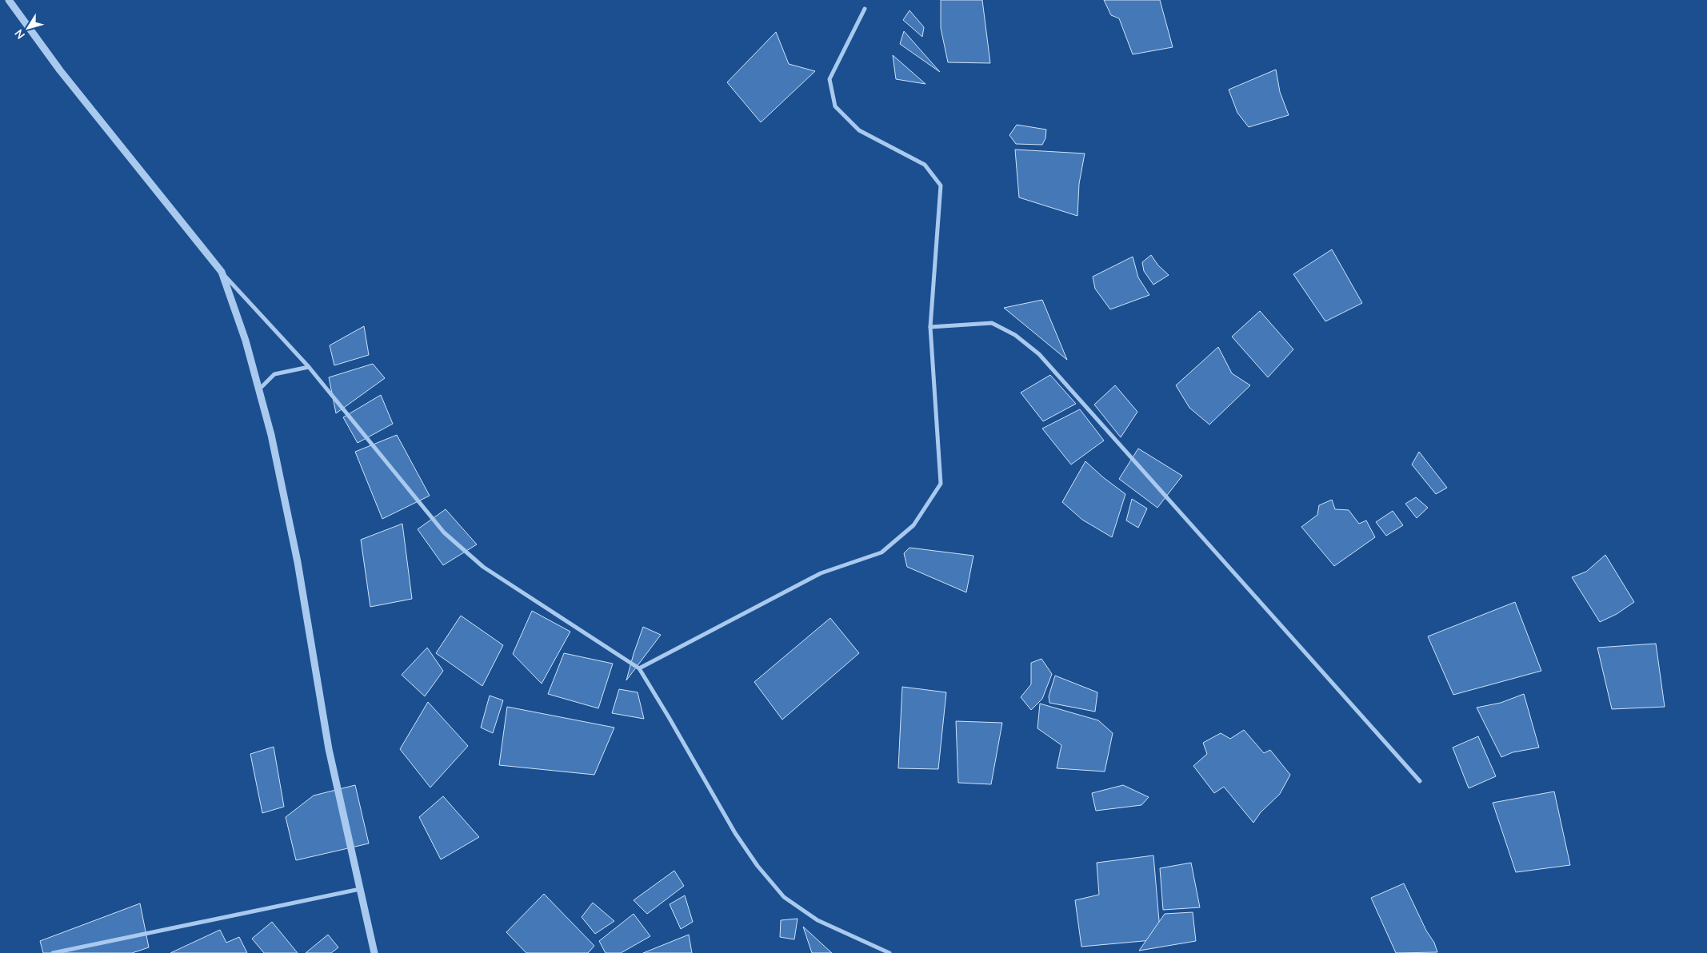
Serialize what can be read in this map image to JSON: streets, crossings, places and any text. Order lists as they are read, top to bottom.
{
  "north": "bottom left"
}
